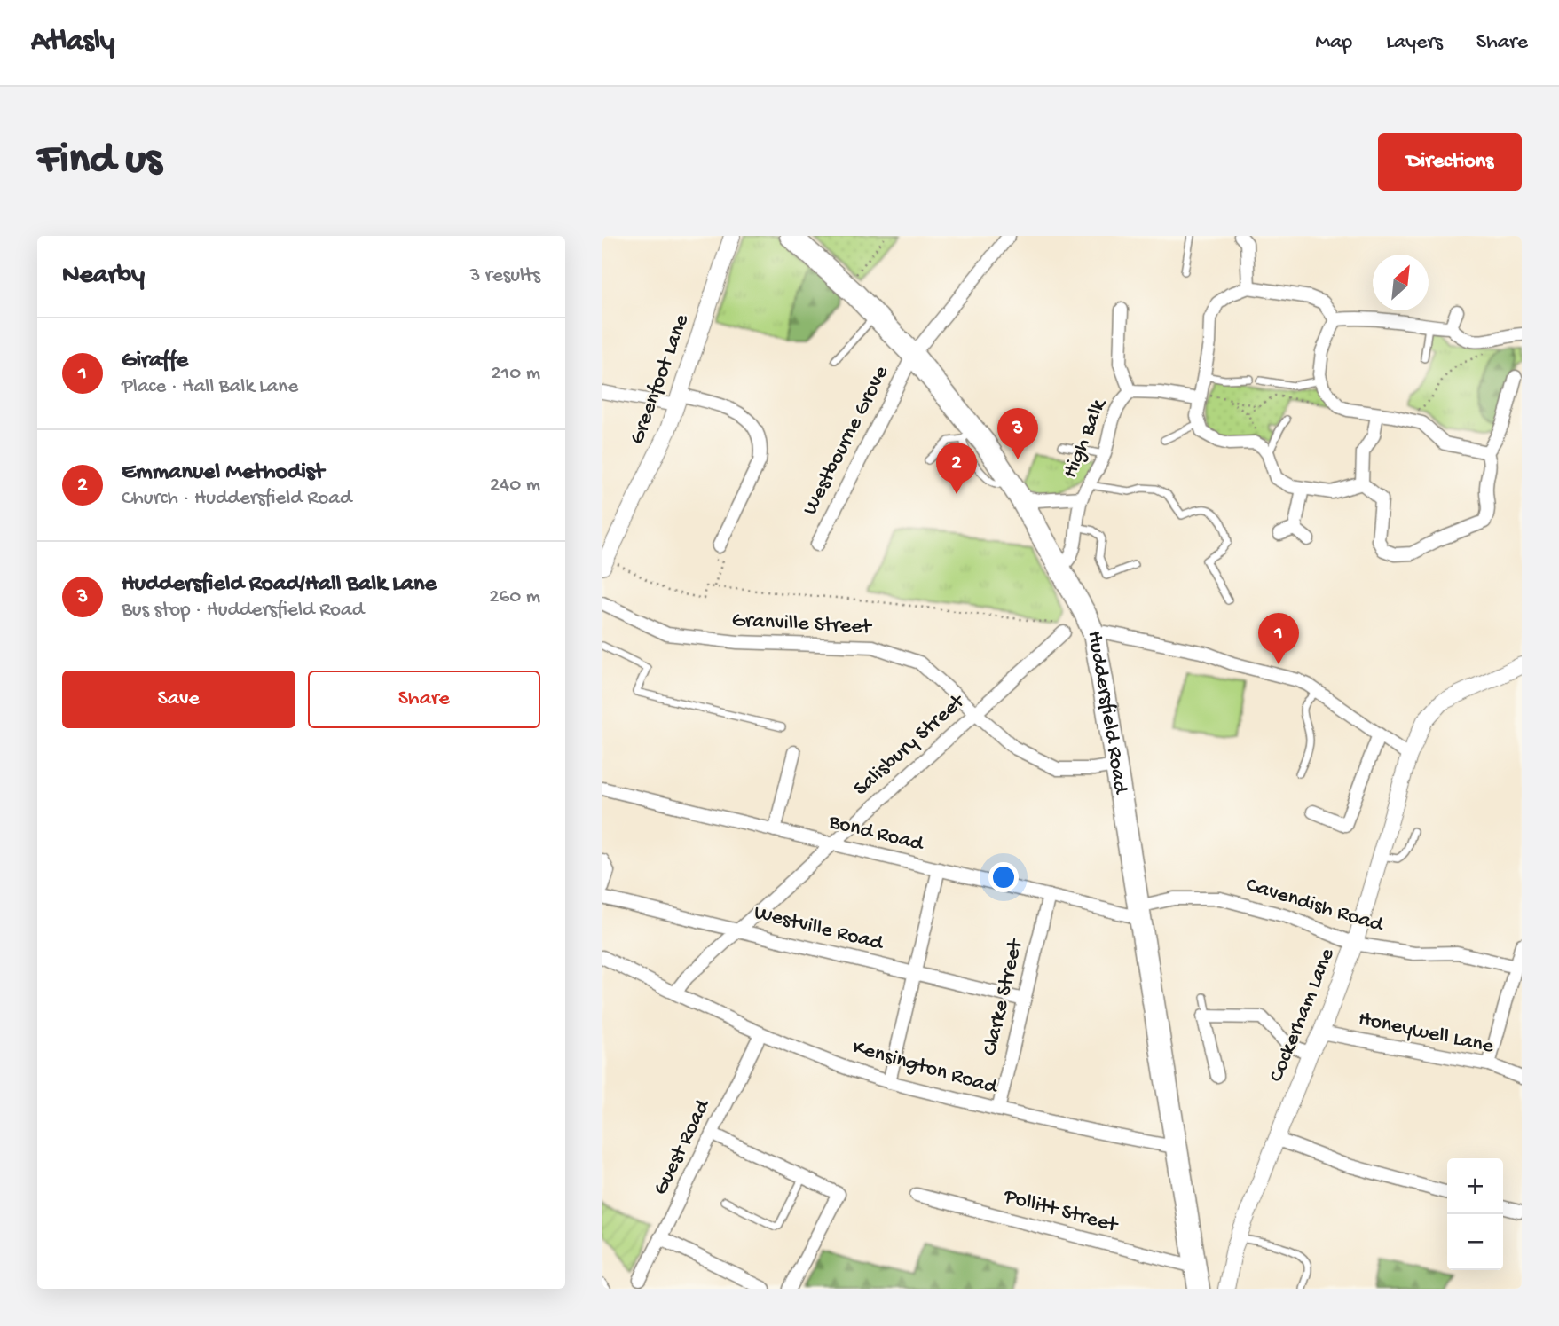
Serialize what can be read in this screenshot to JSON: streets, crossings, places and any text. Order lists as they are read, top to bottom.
{
  "streets": {
    "highway": ["Huddersfield Road"],
    "street": [
      "Greenfoot Lane",
      "High Balk",
      "Westbourne Grove",
      "Granville Street",
      "Salisbury Street",
      "Bond Road",
      "Cavendish Road",
      "Westville Road",
      "Clarke Street",
      "Cockerham Lane",
      "Honeywell Lane",
      "Kensington Road",
      "Guest Road",
      "Pollitt Street"
    ]
  },
  "crossings": [
    ["High Balk", "Huddersfield Road"],
    ["Westbourne Grove", "Huddersfield Road"],
    ["Granville Street", "Huddersfield Road"],
    ["Granville Street", "Salisbury Street"],
    ["Huddersfield Road", "Bond Road"],
    ["Huddersfield Road", "Cavendish Road"],
    ["Huddersfield Road", "Kensington Road"],
    ["Huddersfield Road", "Pollitt Street"],
    ["Salisbury Street", "Bond Road"],
    ["Salisbury Street", "Westville Road"],
    ["Salisbury Street", "Kensington Road"],
    ["Bond Road", "Cavendish Road"],
    ["Bond Road", "Clarke Street"],
    ["Cavendish Road", "Cockerham Lane"],
    ["Westville Road", "Clarke Street"],
    ["Clarke Street", "Kensington Road"],
    ["Cockerham Lane", "Honeywell Lane"],
    ["Kensington Road", "Guest Road"]
  ],
  "north": "top right",
  "page": {
    "header": "Atlasly",
    "nav": ["Map", "Layers", "Share"],
    "buttons": [
      "Directions",
      ["Save", "Share"]
    ],
    "title": "Find us",
    "heading": ["Nearby", "3 results"],
    "list": [
      {
        "mark": "1",
        "name": "Giraffe",
        "note": "Place · Hall Balk Lane",
        "value": "210 m"
      },
      {
        "mark": "2",
        "name": "Emmanuel Methodist",
        "note": "Church · Huddersfield Road",
        "value": "240 m"
      },
      {
        "mark": "3",
        "name": "Huddersfield Road/Hall Balk Lane",
        "note": "Bus stop · Huddersfield Road",
        "value": "260 m"
      }
    ],
    "pins": ["3", "2", "1"],
    "map_buttons": ["+", "−"]
  }
}
